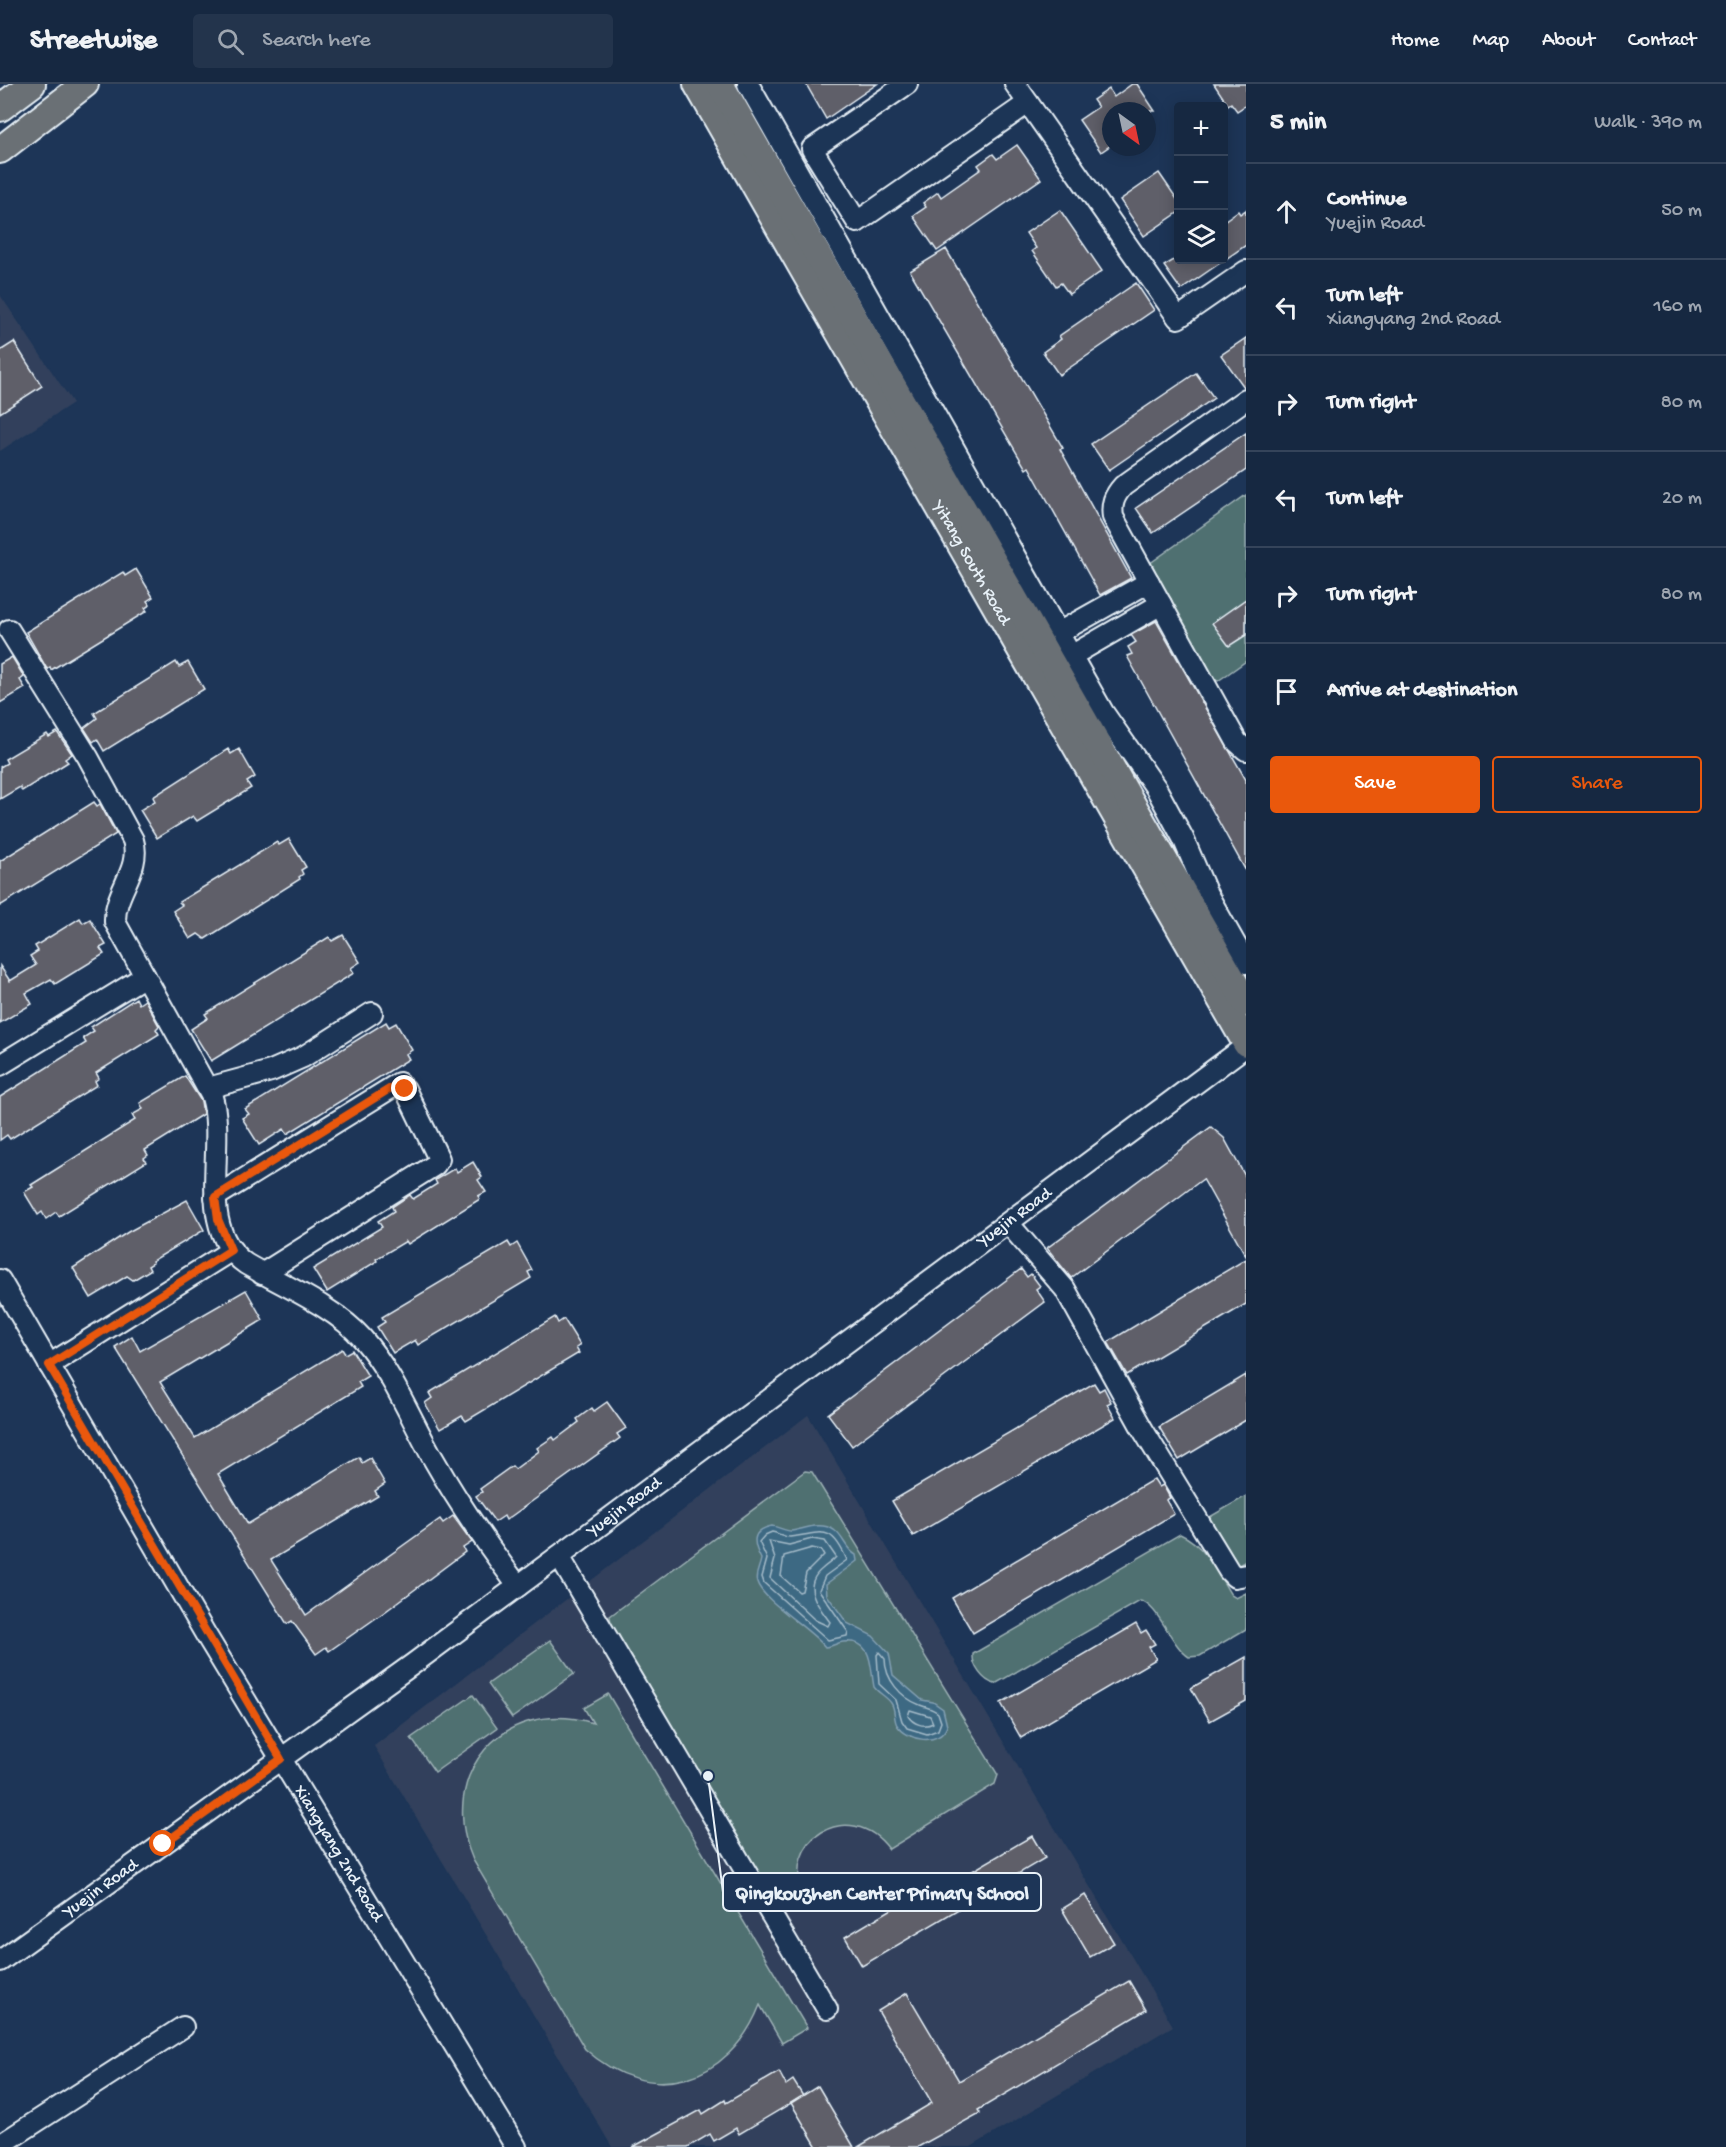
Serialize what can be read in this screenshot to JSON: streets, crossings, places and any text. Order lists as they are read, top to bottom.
{
  "streets": {
    "main road": ["Yitang South Road"],
    "street": ["Yuejin Road", "Xiangyang 2nd Road"]
  },
  "crossings": [
    ["Yitang South Road", "Yuejin Road"],
    ["Yuejin Road", "Xiangyang 2nd Road"]
  ],
  "places": ["Qingkouzhen Center Primary School"],
  "north": "bottom right",
  "page": {
    "header": "Streetwise",
    "search": "Search here",
    "nav": [
      "Home",
      "Map",
      "About",
      "Contact"
    ],
    "heading": ["5 min", "Walk · 390 m"],
    "map_buttons": ["+", "−"],
    "list": [
      ["Continue", "Yuejin Road", "50 m"],
      ["Turn left", "Xiangyang 2nd Road", "160 m"],
      ["Turn right", "80 m"],
      ["Turn left", "20 m"],
      ["Turn right", "80 m"],
      "Arrive at destination"
    ],
    "buttons": ["Save", "Share"]
  }
}
